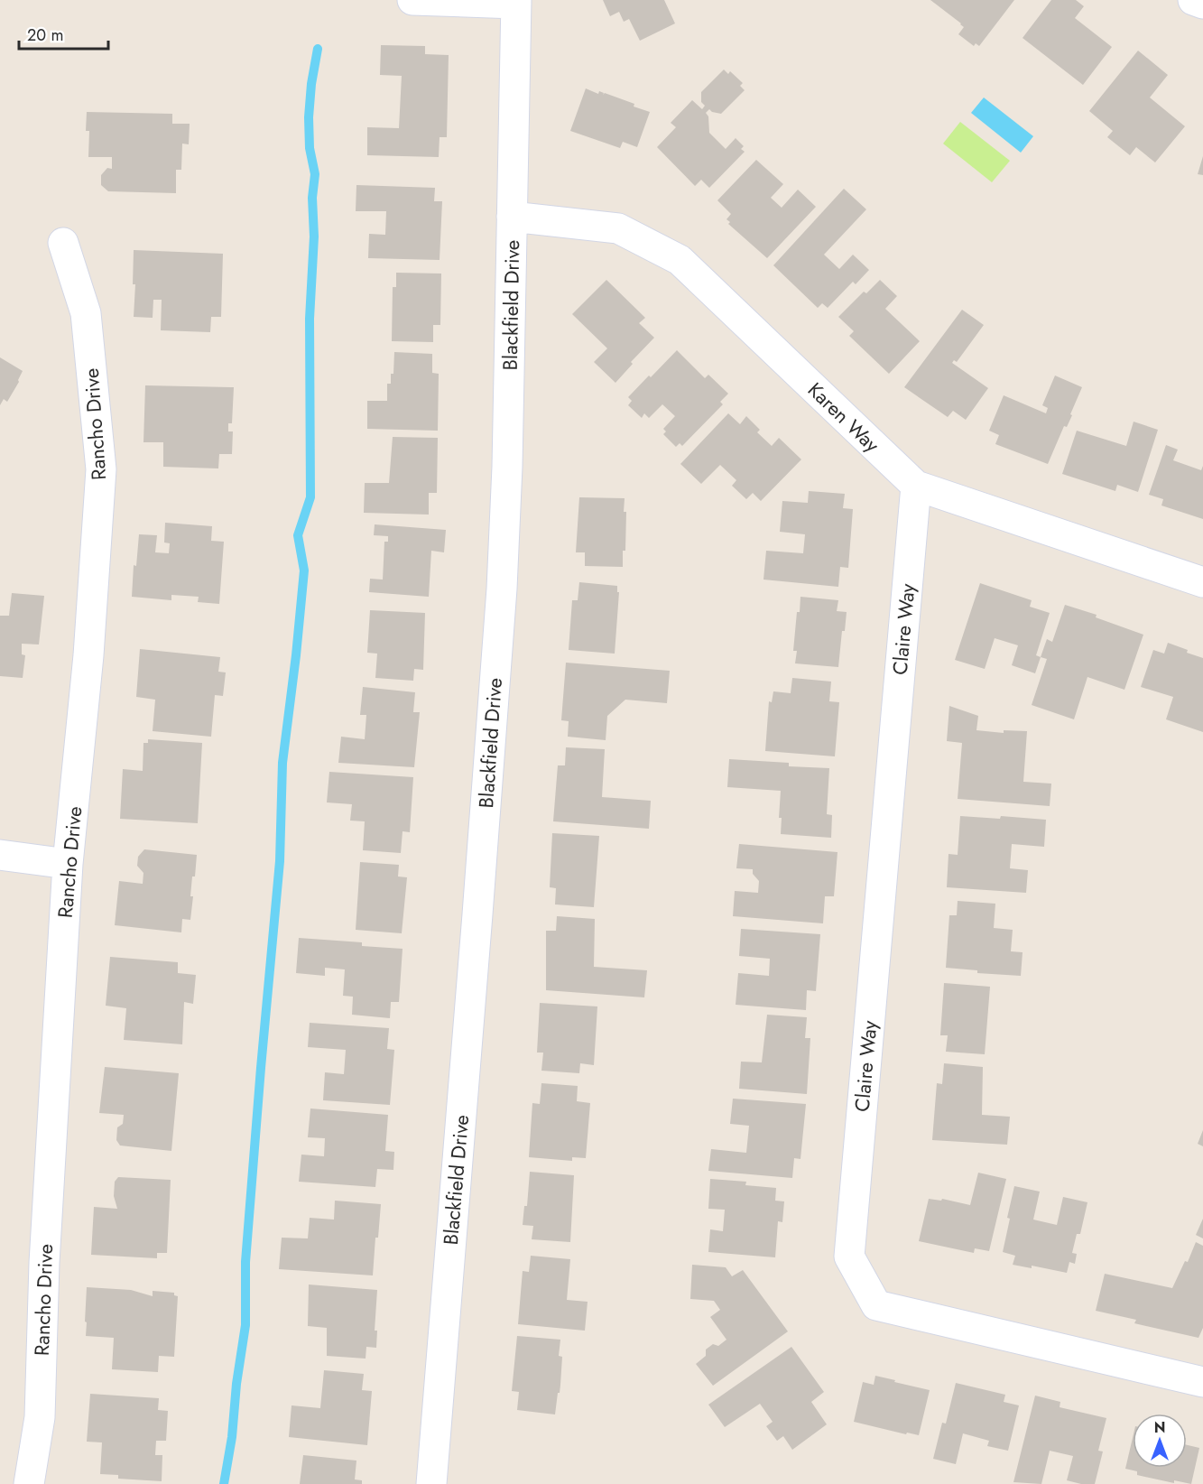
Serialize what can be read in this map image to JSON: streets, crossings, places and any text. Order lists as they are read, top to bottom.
{
  "streets": {
    "street": [
      "Blackfield Drive",
      "Karen Way",
      "Rancho Drive",
      "Claire Way"
    ]
  },
  "crossings": [
    ["Blackfield Drive", "Karen Way"],
    ["Karen Way", "Claire Way"]
  ],
  "scale_bar": "20 m",
  "north": "top"
}
